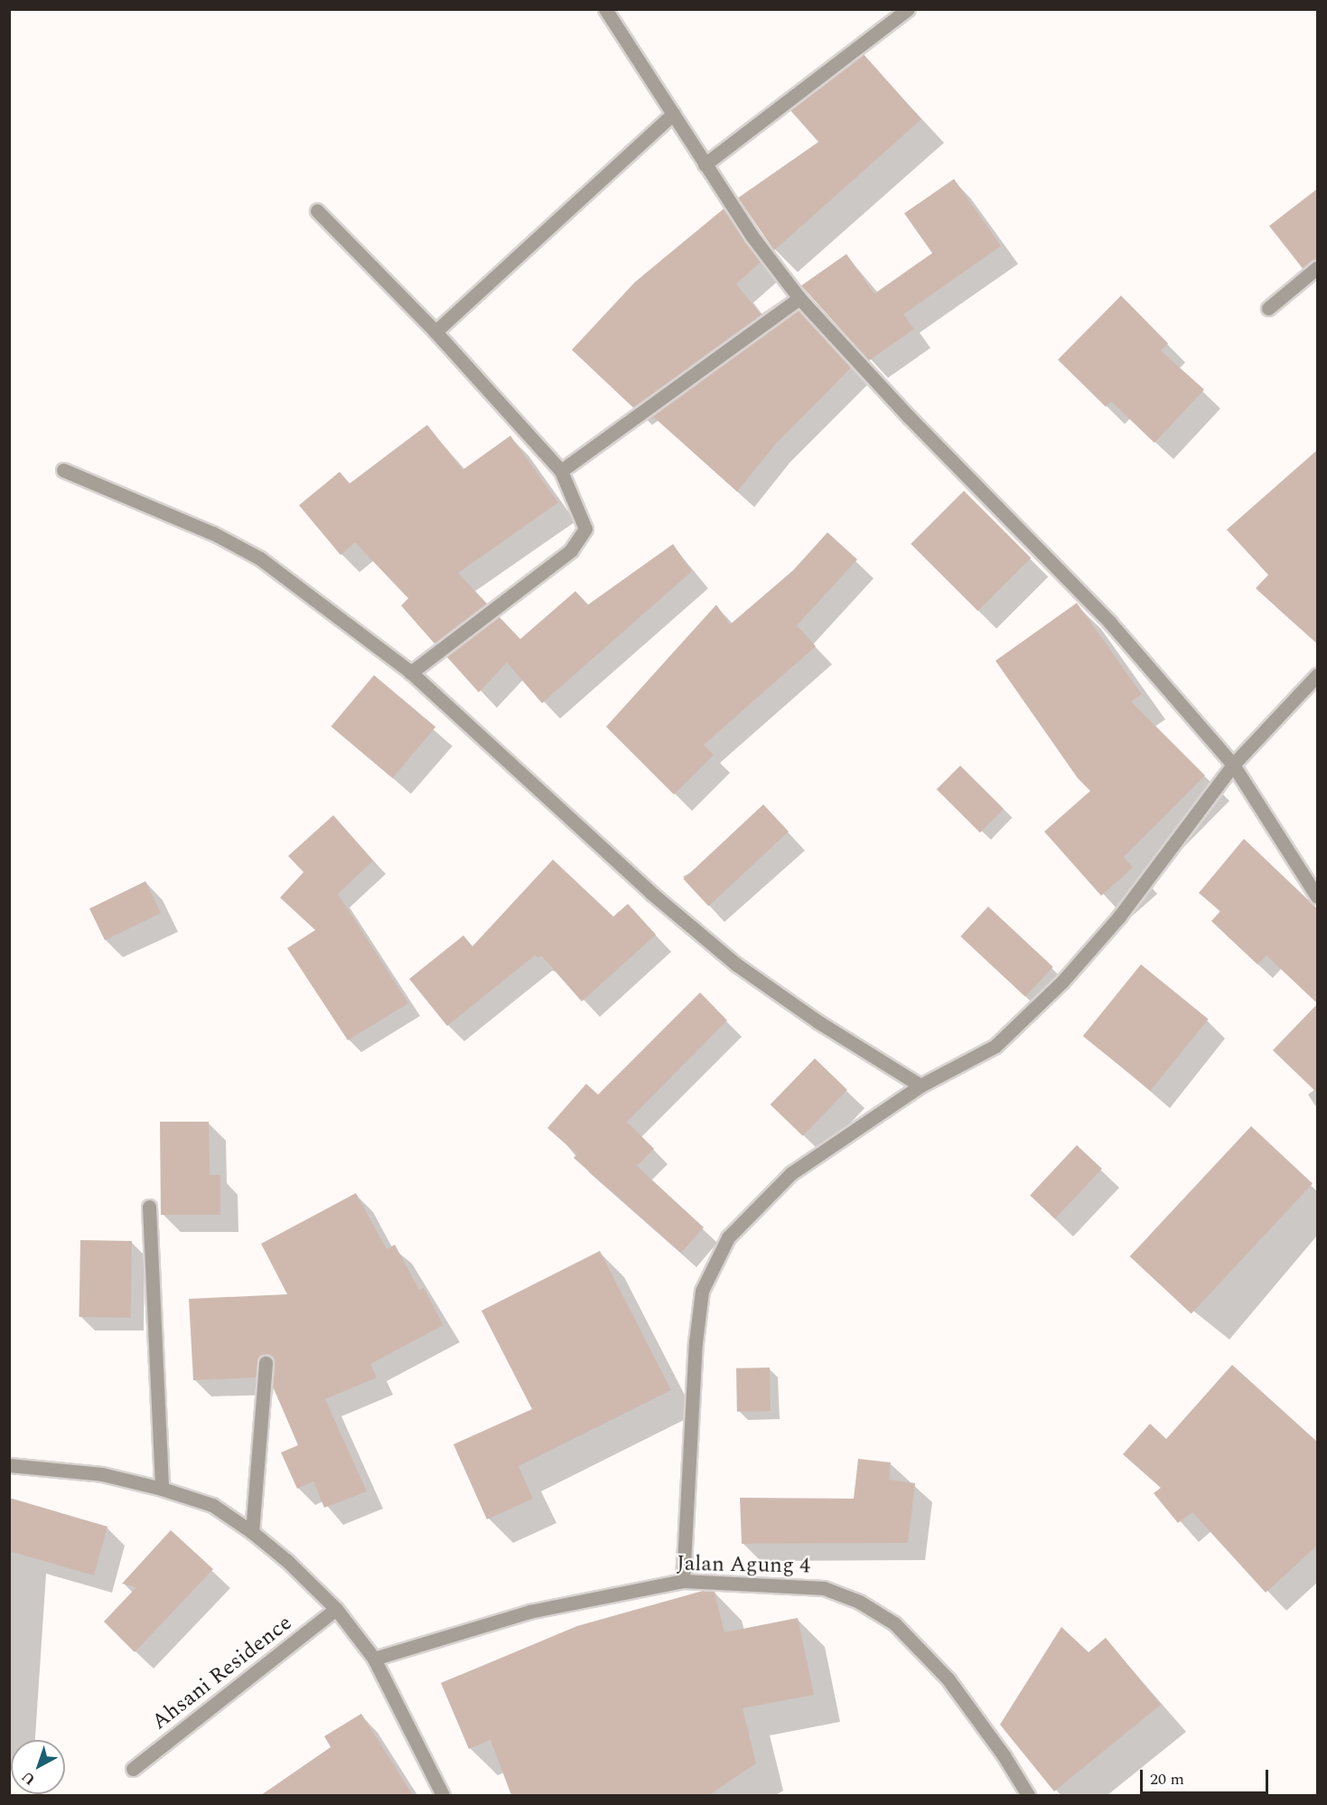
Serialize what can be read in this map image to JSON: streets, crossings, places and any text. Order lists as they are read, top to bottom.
{
  "streets": {
    "street": ["Jalan Agung 4", "Ahsani Residence"]
  },
  "scale_bar": "20 m",
  "north": "bottom left"
}
